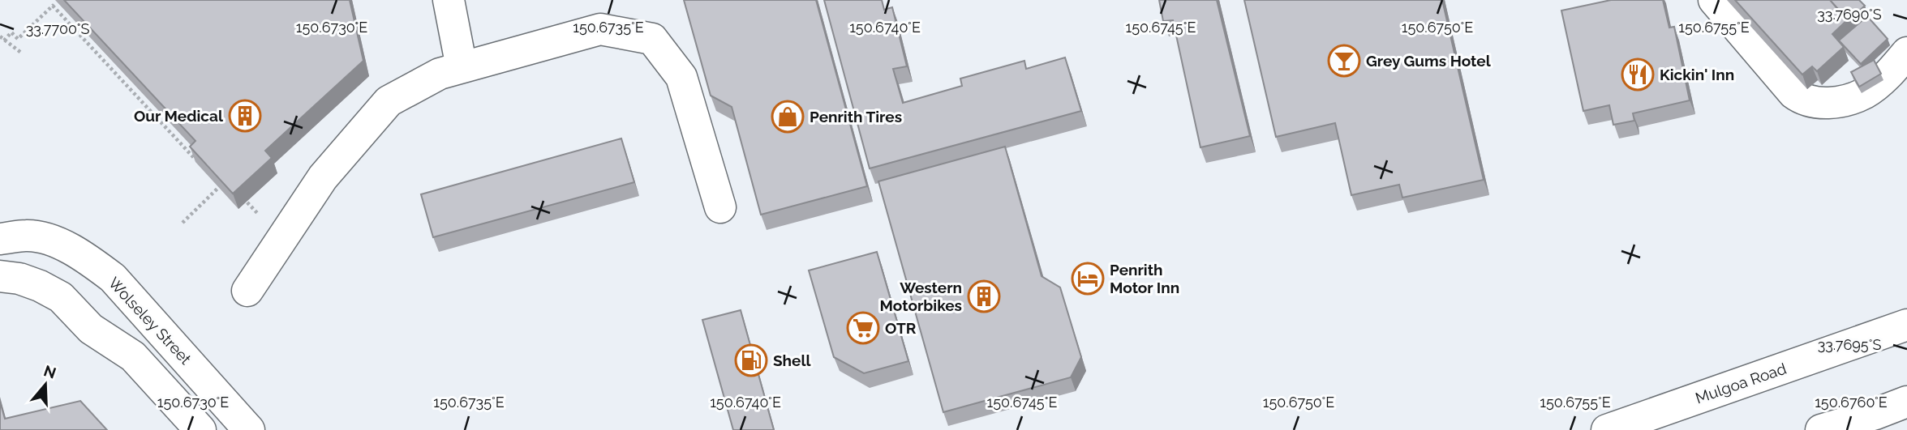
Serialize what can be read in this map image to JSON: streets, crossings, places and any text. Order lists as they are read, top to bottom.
{
  "streets": {
    "street": ["Wolseley Street", "Mulgoa Road"]
  },
  "places": {
    "bar": ["Grey Gums Hotel"],
    "restaurant": ["Kickin' Inn"],
    "building": ["Our Medical", "Western Motorbikes"],
    "shop": ["Penrith Tires"],
    "hotel": ["Penrith Motor Inn"],
    "supermarket": ["OTR"],
    "fuel station": ["Shell"]
  },
  "north": "top",
  "coordinates": [
    "33.7690°S",
    "150.6730°E",
    "150.6750°E",
    "150.6735°E",
    "150.6740°E",
    "150.6745°E",
    "150.6755°E",
    "33.7700°S",
    "33.7695°S",
    "150.6760°E"
  ]
}
